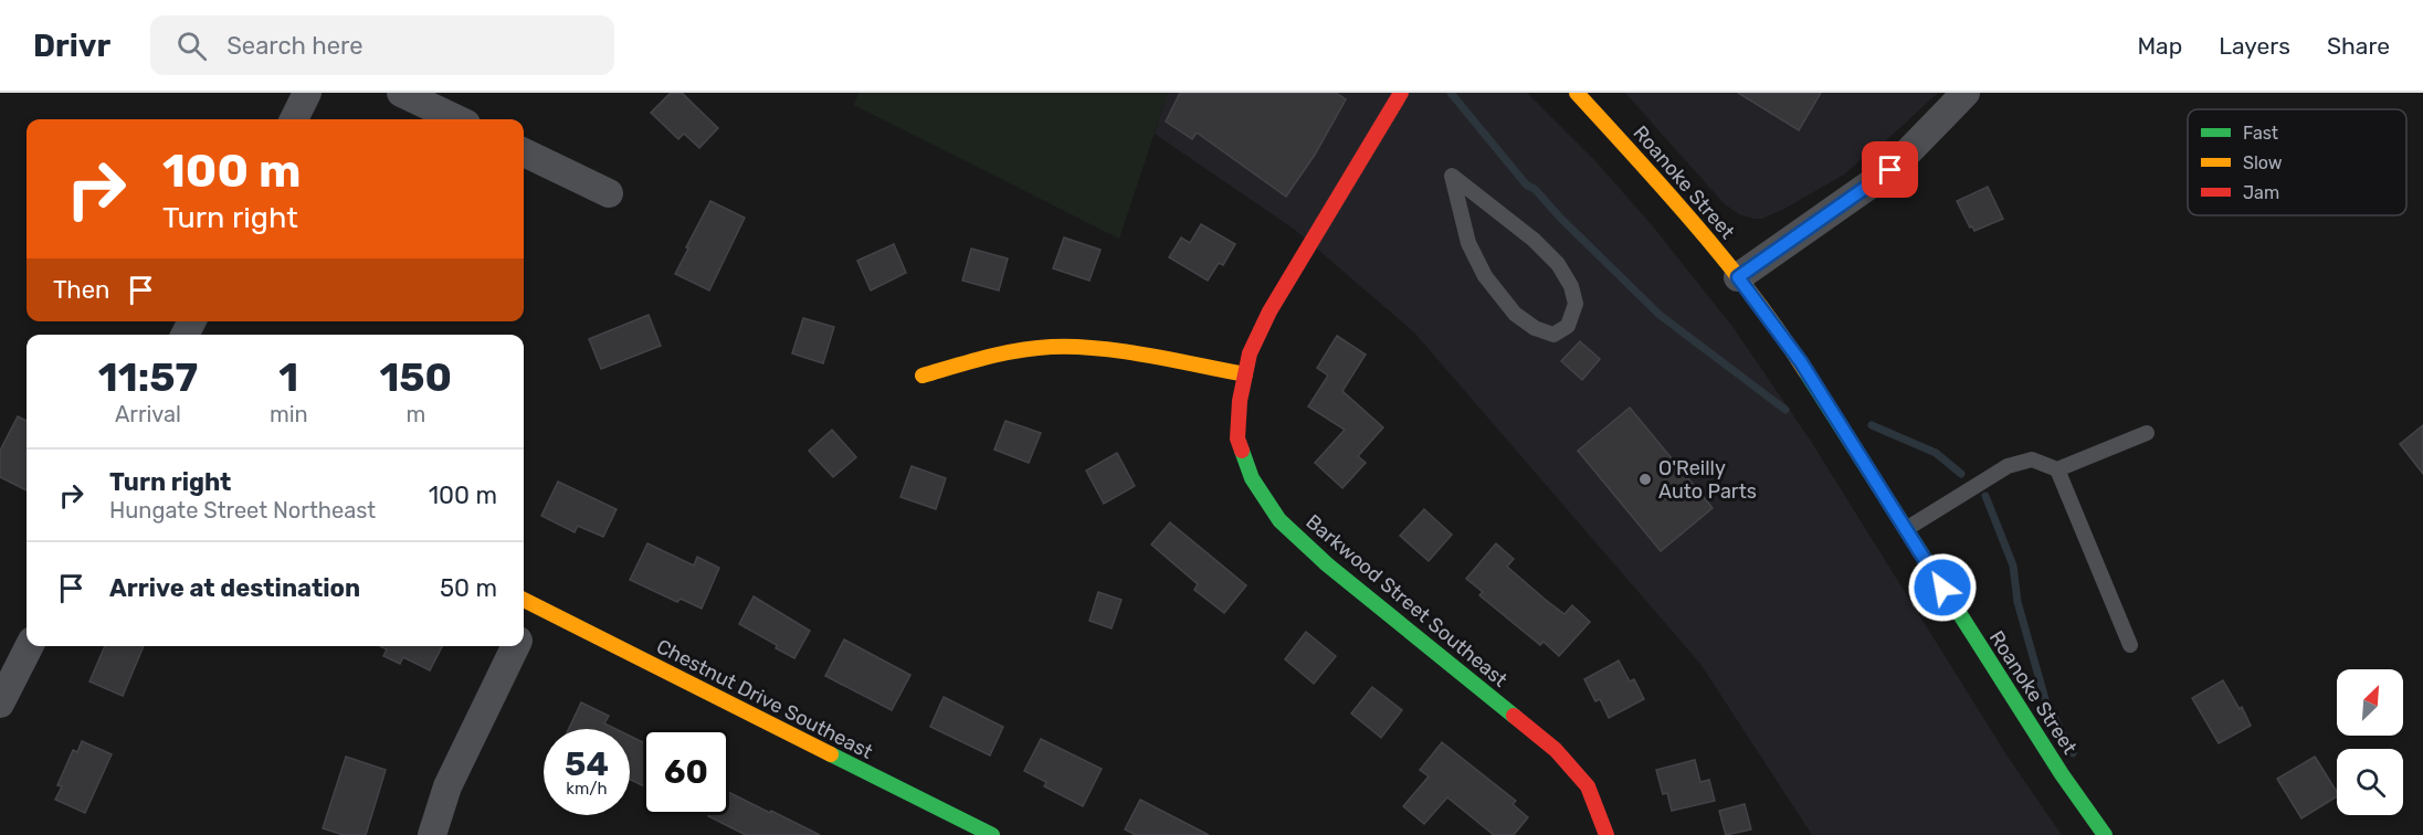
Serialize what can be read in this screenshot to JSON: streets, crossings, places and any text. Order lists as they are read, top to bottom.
{
  "streets": {
    "street": ["Roanoke Street", "Barkwood Street Southeast", "Chestnut Drive Southeast"]
  },
  "places": ["O'Reilly Auto Parts"],
  "legend": ["Fast", "Slow", "Jam"],
  "north": "top right",
  "page": {
    "header": "Drivr",
    "search": "Search here",
    "nav": ["Map", "Layers", "Share"],
    "turn": ["100 m", "Turn right"],
    "then": "Then",
    "eta": [
      "11:57",
      "Arrival",
      "1",
      "min",
      "150",
      "m"
    ],
    "list": [
      {
        "name": "Turn right",
        "note": "Hungate Street Northeast",
        "value": "100 m"
      },
      {
        "name": "Arrive at destination",
        "value": "50 m"
      }
    ],
    "speed": "54 km/h",
    "limit": "60"
  }
}
